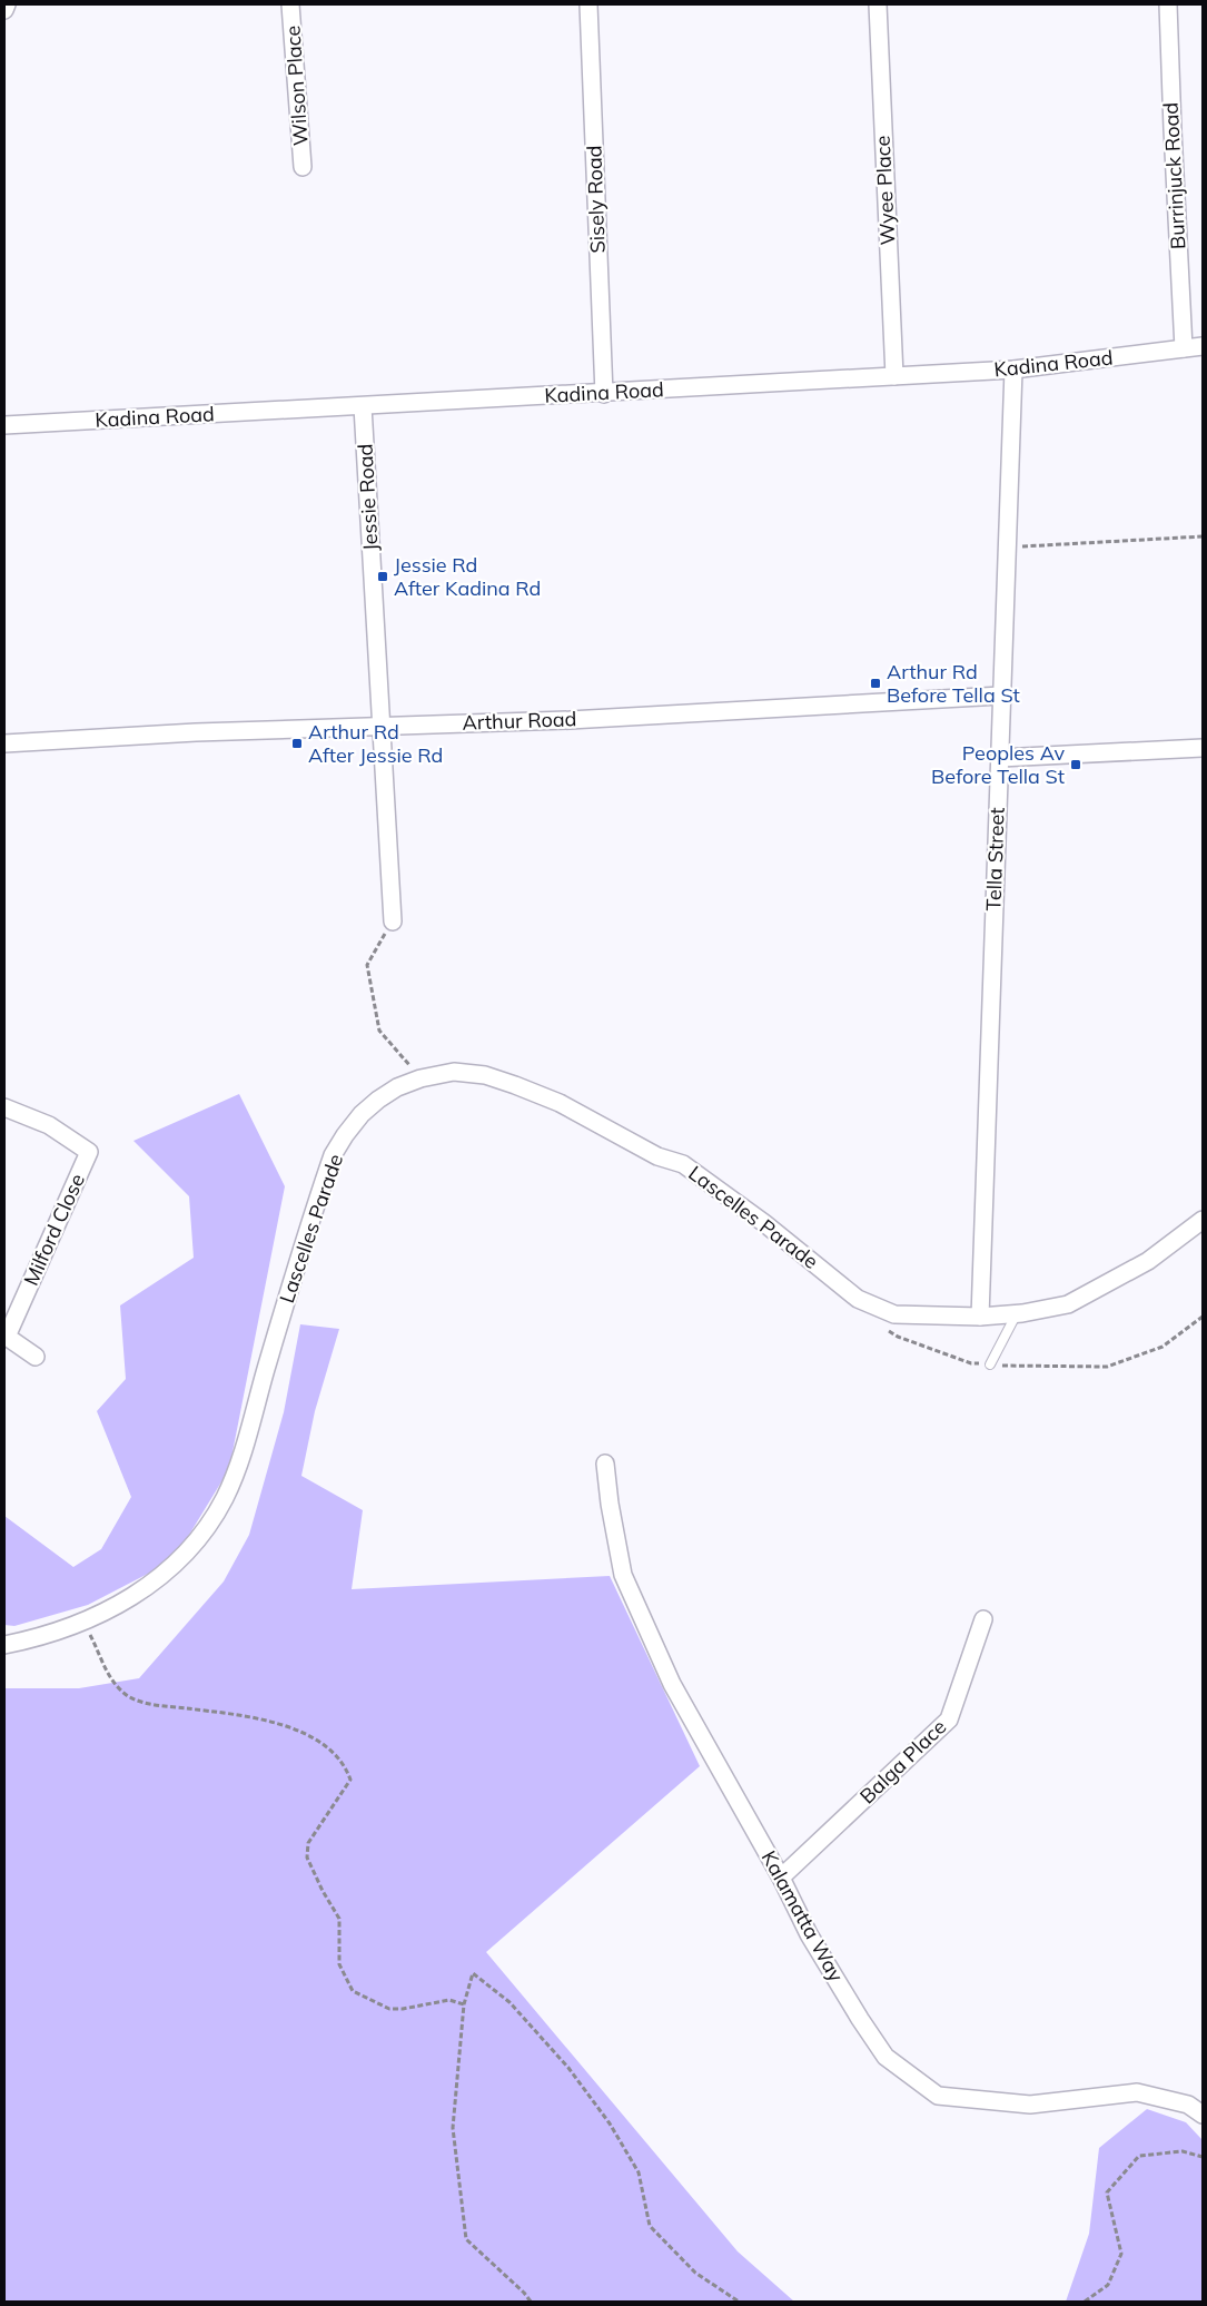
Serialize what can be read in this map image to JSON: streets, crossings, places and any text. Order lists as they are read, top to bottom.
{
  "streets": {
    "street": [
      "Wilson Place",
      "Burrinjuck Road",
      "Wyee Place",
      "Sisely Road",
      "Kadina Road",
      "Jessie Road",
      "Arthur Road",
      "Tella Street",
      "Lascelles Parade",
      "Milford Close",
      "Balga Place",
      "Kalamatta Way"
    ]
  },
  "crossings": [
    ["Burrinjuck Road", "Kadina Road"],
    ["Wyee Place", "Kadina Road"],
    ["Sisely Road", "Kadina Road"],
    ["Kadina Road", "Jessie Road"],
    ["Kadina Road", "Tella Street"],
    ["Jessie Road", "Arthur Road"],
    ["Arthur Road", "Tella Street"],
    ["Tella Street", "Lascelles Parade"],
    ["Balga Place", "Kalamatta Way"]
  ],
  "places": {
    "transit": [
      "Jessie Rd After Kadina Rd",
      "Arthur Rd Before Tella St",
      "Arthur Rd After Jessie Rd",
      "Peoples Av Before Tella St"
    ]
  }
}
